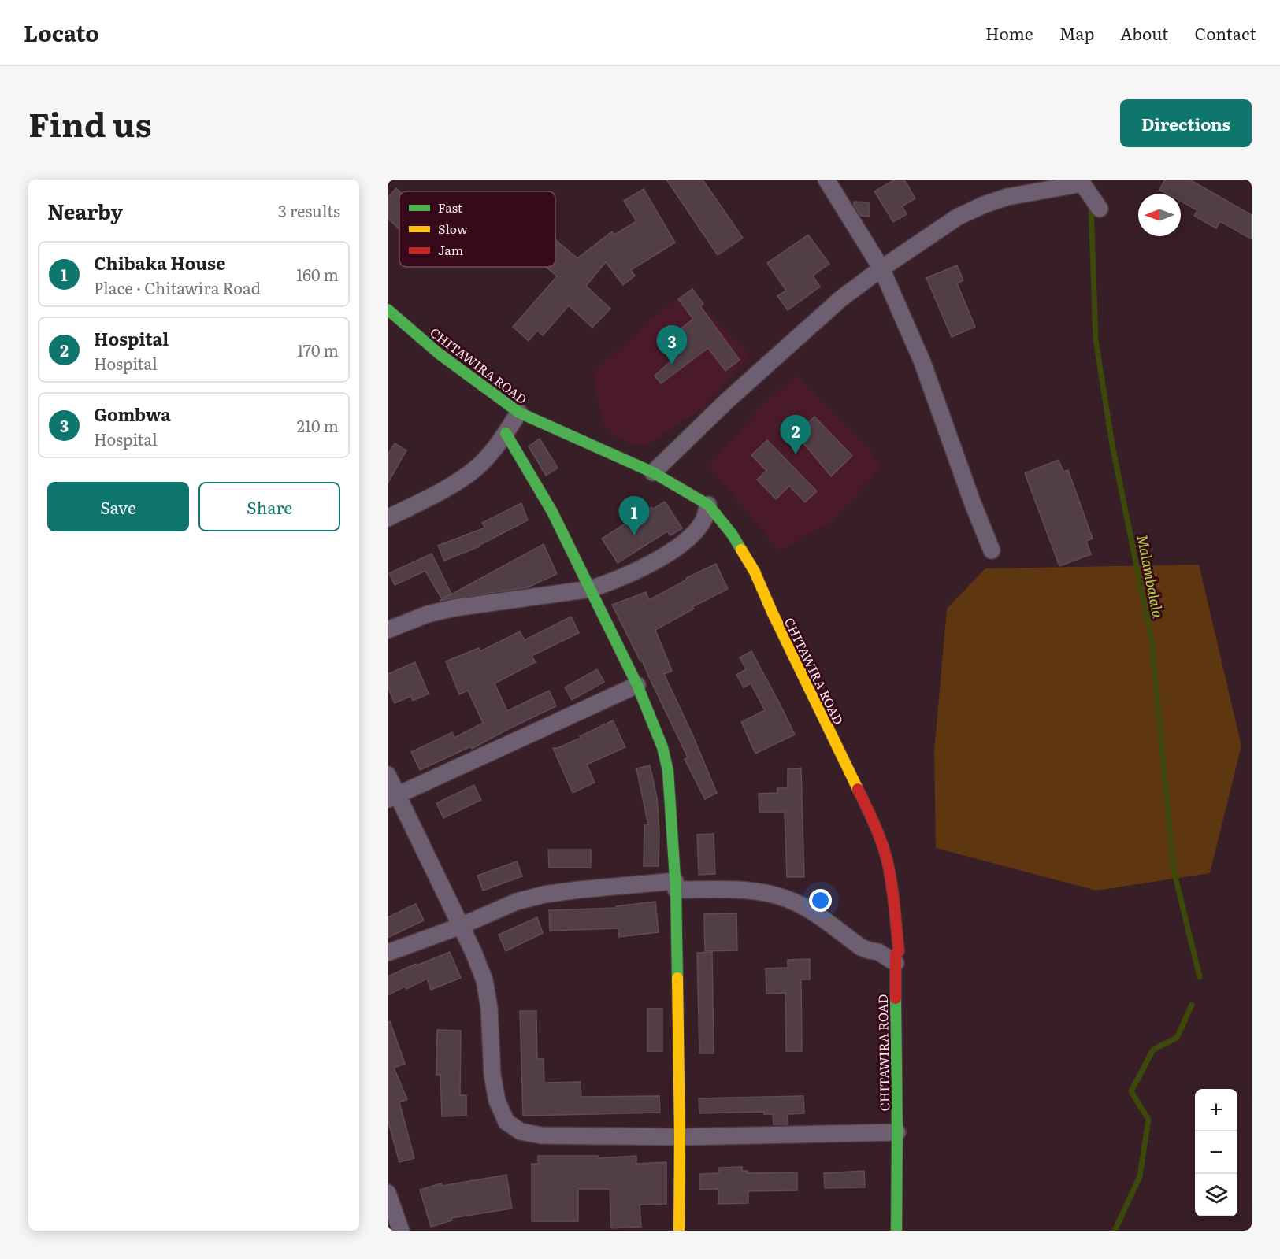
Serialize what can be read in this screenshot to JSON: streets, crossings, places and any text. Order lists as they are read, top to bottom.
{
  "streets": {
    "street": ["CHITAWIRA ROAD"]
  },
  "water": ["Malambalala"],
  "legend": ["Fast", "Slow", "Jam"],
  "north": "left",
  "page": {
    "header": "Locato",
    "nav": [
      "Home",
      "Map",
      "About",
      "Contact"
    ],
    "title": "Find us",
    "buttons": [
      "Directions",
      ["Save", "Share"]
    ],
    "heading": ["Nearby", "3 results"],
    "list": [
      {
        "mark": "1",
        "name": "Chibaka House",
        "note": "Place · Chitawira Road",
        "value": "160 m"
      },
      {
        "mark": "2",
        "name": "Hospital",
        "note": "Hospital",
        "value": "170 m"
      },
      {
        "mark": "3",
        "name": "Gombwa",
        "note": "Hospital",
        "value": "210 m"
      }
    ],
    "pins": ["3", "2", "1"],
    "map_buttons": ["+", "−"]
  }
}
